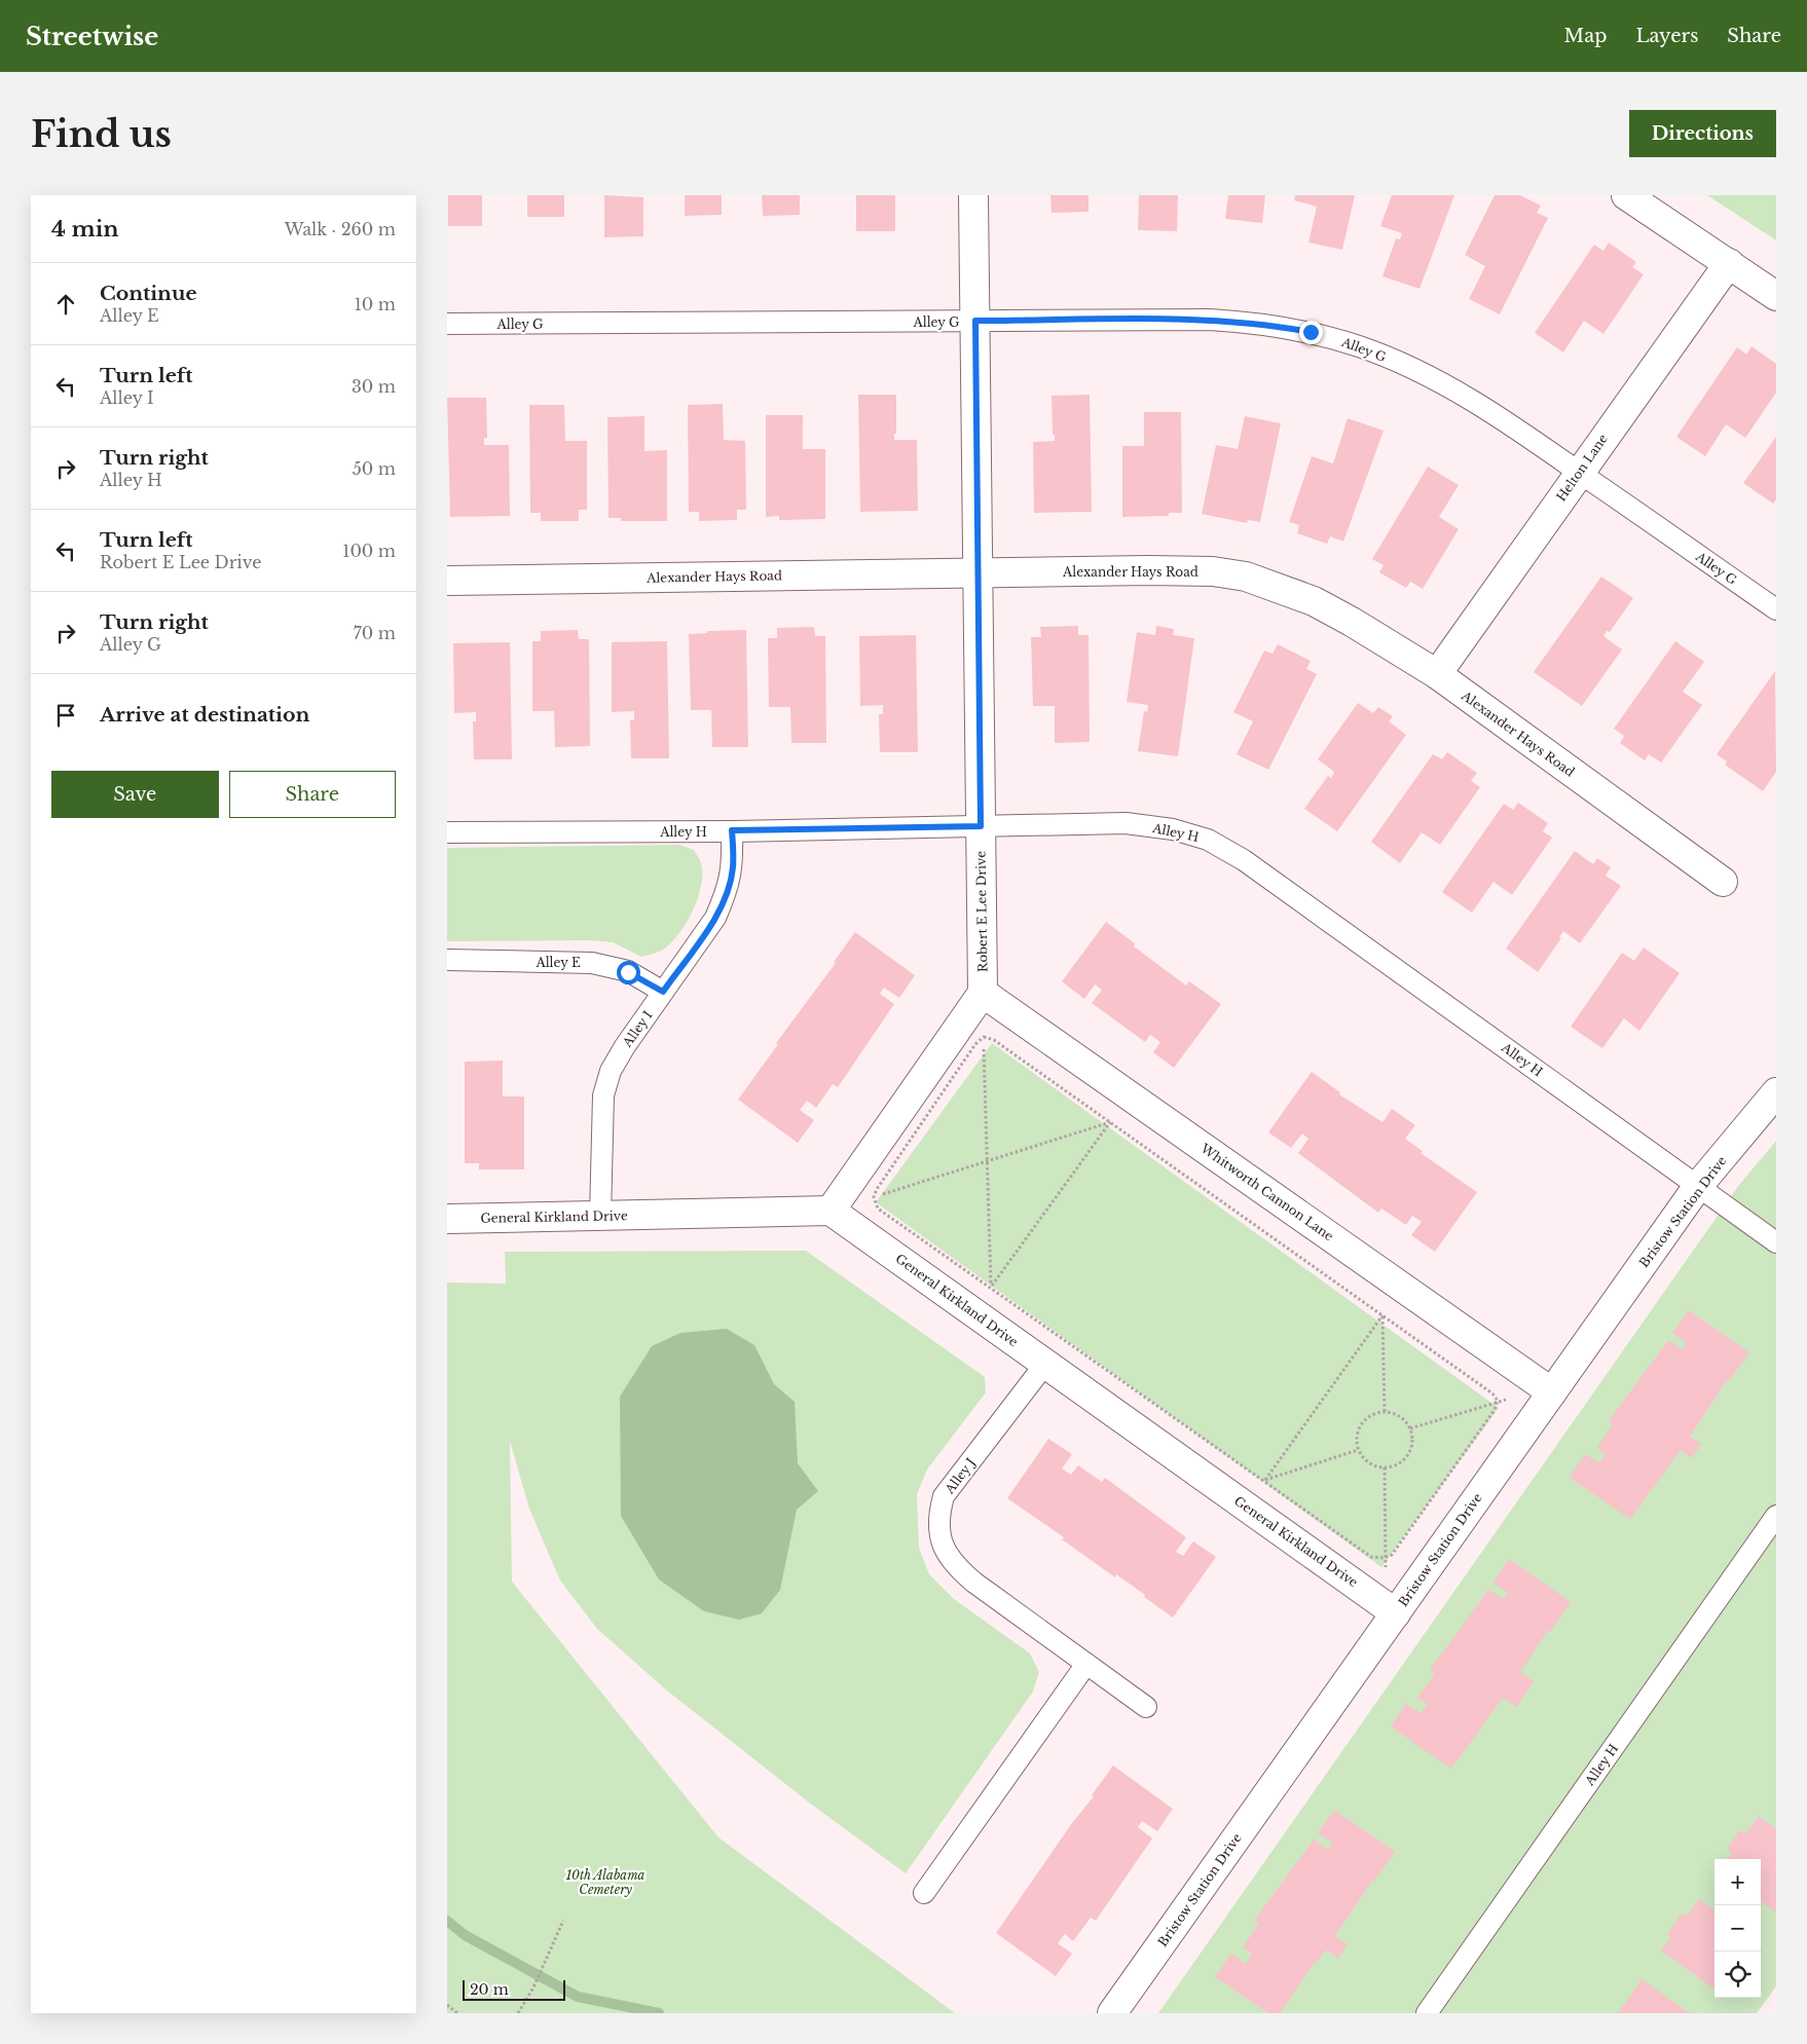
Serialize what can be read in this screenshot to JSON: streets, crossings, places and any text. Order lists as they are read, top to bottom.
{
  "streets": {
    "street": [
      "Helton Lane",
      "Alexander Hays Road",
      "Robert E Lee Drive",
      "Whitworth Cannon Lane",
      "Bristow Station Drive",
      "General Kirkland Drive"
    ],
    "lane": [
      "Alley G",
      "Alley H",
      "Alley E",
      "Alley I",
      "Alley J"
    ]
  },
  "crossings": [
    ["Alley G", "Helton Lane"],
    ["Alley G", "Robert E Lee Drive"],
    ["Helton Lane", "Alexander Hays Road"],
    ["Alexander Hays Road", "Robert E Lee Drive"],
    ["Alley H", "Robert E Lee Drive"],
    ["Alley H", "Alley I"],
    ["Alley H", "Bristow Station Drive"],
    ["Robert E Lee Drive", "Whitworth Cannon Lane"],
    ["Alley E", "Alley I"],
    ["Alley I", "General Kirkland Drive"],
    ["Whitworth Cannon Lane", "Bristow Station Drive"],
    ["Bristow Station Drive", "General Kirkland Drive"],
    ["General Kirkland Drive", "Alley J"]
  ],
  "parks": ["10th Alabama Cemetery"],
  "scale_bar": "20 m",
  "page": {
    "header": "Streetwise",
    "nav": ["Map", "Layers", "Share"],
    "buttons": [
      "Directions",
      ["Save", "Share"]
    ],
    "title": "Find us",
    "heading": ["4 min", "Walk · 260 m"],
    "list": [
      ["Continue", "Alley E", "10 m"],
      ["Turn left", "Alley I", "30 m"],
      ["Turn right", "Alley H", "50 m"],
      ["Turn left", "Robert E Lee Drive", "100 m"],
      ["Turn right", "Alley G", "70 m"],
      "Arrive at destination"
    ],
    "map_buttons": ["+", "−"],
    "scale": "20 m"
  }
}
